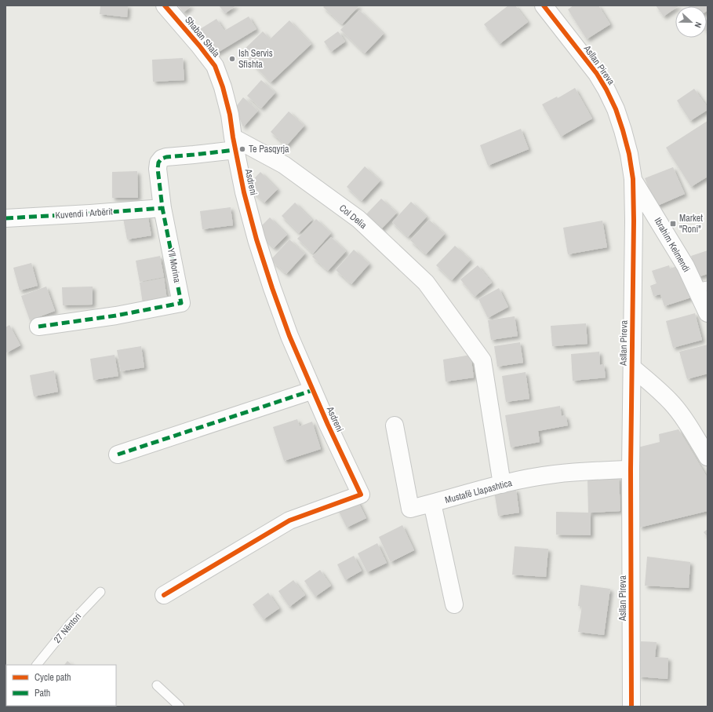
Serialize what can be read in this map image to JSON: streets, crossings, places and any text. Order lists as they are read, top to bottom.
{
  "streets": {
    "street": [
      "Shaban Shala",
      "Asllan Pireva",
      "Asdreni",
      "Kuvendi i Arbërit",
      "Col Delia",
      "Ibrahim Kelmendi",
      "Yll Morina",
      "Mustafë Llapashtica"
    ],
    "lane": ["27 Nëntori"]
  },
  "crossings": [
    ["Shaban Shala", "Asdreni"],
    ["Shaban Shala", "Col Delia"],
    ["Shaban Shala", "Yll Morina"],
    ["Asllan Pireva", "Ibrahim Kelmendi"],
    ["Asllan Pireva", "Mustafë Llapashtica"],
    ["Asdreni", "Col Delia"],
    ["Asdreni", "Yll Morina"],
    ["Kuvendi i Arbërit", "Yll Morina"],
    ["Col Delia", "Yll Morina"],
    ["Col Delia", "Mustafë Llapashtica"]
  ],
  "places": {
    "other": ["Ish Servis Sfishta", "Te Pasqyrja"],
    "transit": ["Market \"Roni\""]
  },
  "legend": ["Cycle path", "Path"],
  "north": "right"
}
